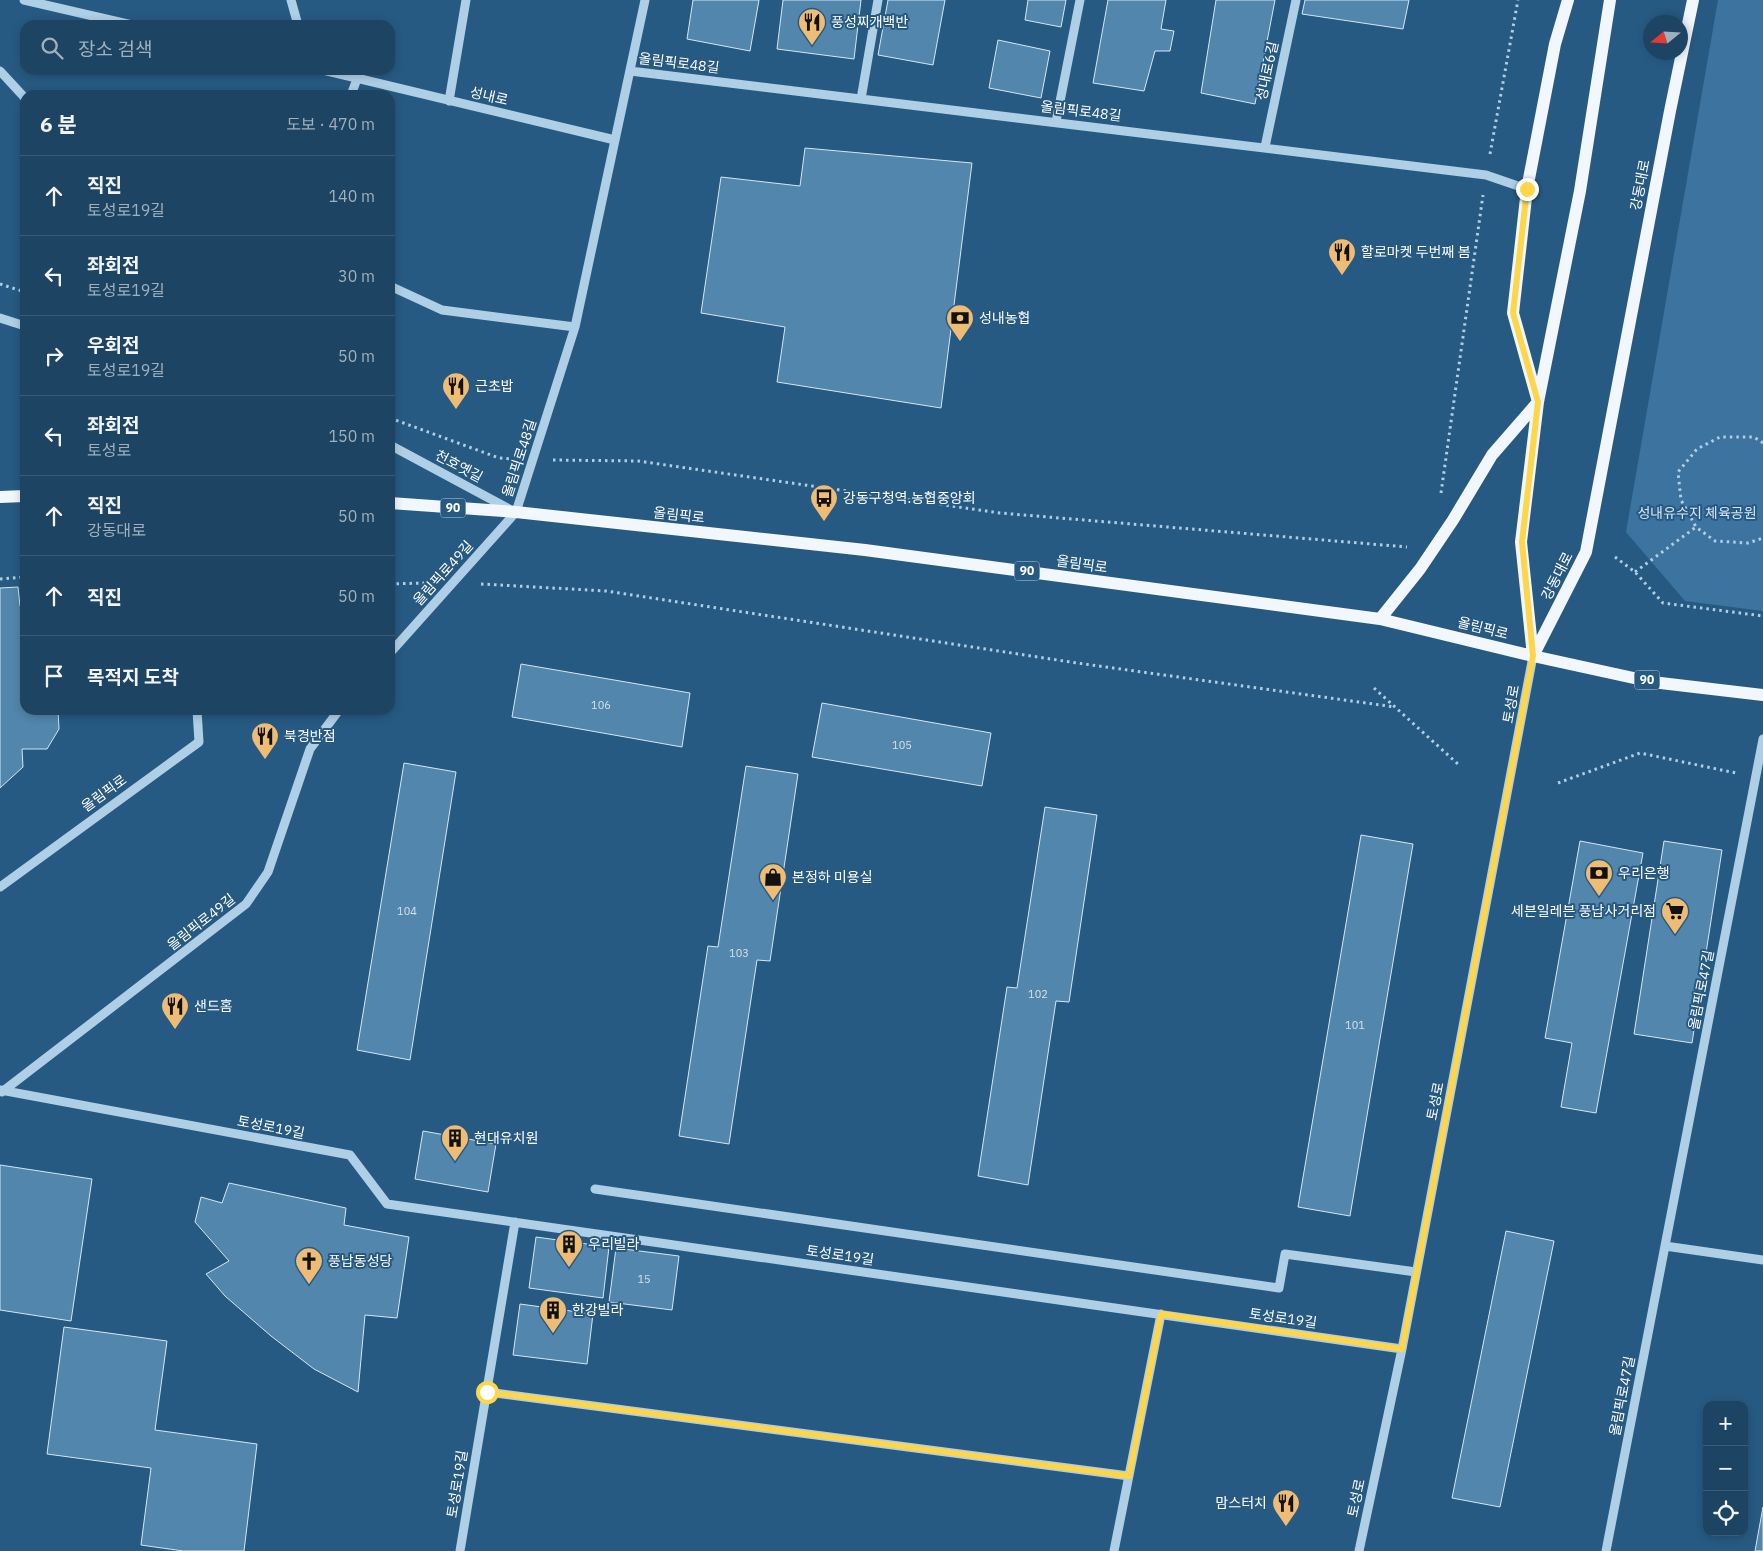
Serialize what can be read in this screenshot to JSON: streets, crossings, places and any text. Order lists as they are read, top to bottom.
{
  "streets": {
    "main road": ["강동대로", "90", "올림픽로"],
    "street": [
      "올림픽로48길",
      "성내로6길",
      "성내로",
      "천호옛길",
      "올림픽로49길",
      "토성로",
      "올림픽로47길",
      "토성로19길"
    ]
  },
  "crossings": [
    ["올림픽로48길", "성내로6길"],
    ["올림픽로48길", "성내로"],
    ["올림픽로48길", "천호옛길"],
    ["올림픽로48길", "올림픽로"],
    ["올림픽로48길", "올림픽로49길"],
    ["강동대로", "올림픽로"],
    ["강동대로", "토성로"],
    ["천호옛길", "올림픽로"],
    ["천호옛길", "올림픽로49길"],
    ["올림픽로", "올림픽로49길"],
    ["올림픽로", "토성로"],
    ["올림픽로49길", "토성로19길"],
    ["토성로", "토성로19길"]
  ],
  "parks": ["성내유수지 체육공원"],
  "places": {
    "restaurant": [
      "풍성찌개백반",
      "할로마켓 두번째 봄",
      "근초밥",
      "북경반점",
      "샌드홈",
      "맘스터치"
    ],
    "bank": ["성내농협", "우리은행"],
    "bus stop": ["강동구청역.농협중앙회"],
    "shop": ["본정하 미용실"],
    "supermarket": ["세븐일레븐 풍납사거리점"],
    "building": ["현대유치원", "우리빌라", "한강빌라"],
    "church": ["풍납동성당"]
  },
  "house_numbers": [
    "106",
    "105",
    "104",
    "103",
    "102",
    "101",
    "15"
  ],
  "north": "left",
  "page": {
    "search": "장소 검색",
    "heading": ["6 분", "도보 · 470 m"],
    "list": [
      ["직진", "토성로19길", "140 m"],
      ["좌회전", "토성로19길", "30 m"],
      ["우회전", "토성로19길", "50 m"],
      ["좌회전", "토성로", "150 m"],
      ["직진", "강동대로", "50 m"],
      ["직진", "50 m"],
      "목적지 도착"
    ],
    "map_buttons": ["+", "−"]
  }
}
